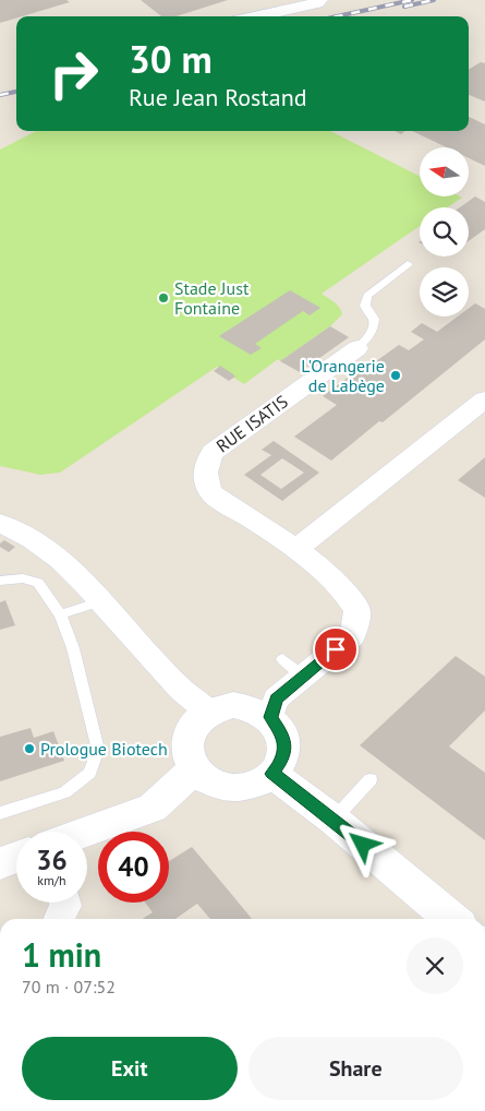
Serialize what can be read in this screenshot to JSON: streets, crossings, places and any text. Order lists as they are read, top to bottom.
{
  "streets": {
    "street": ["RUE ISATIS"]
  },
  "places": ["Stade Just Fontaine", "L'Orangerie de Labège", "Prologue Biotech"],
  "north": "left",
  "page": {
    "turn": ["30 m", "Rue Jean Rostand"],
    "speed": "36 km/h",
    "limit": "40",
    "heading": ["1 min", "70 m · 07:52"],
    "buttons": ["Exit", "Share"]
  }
}
